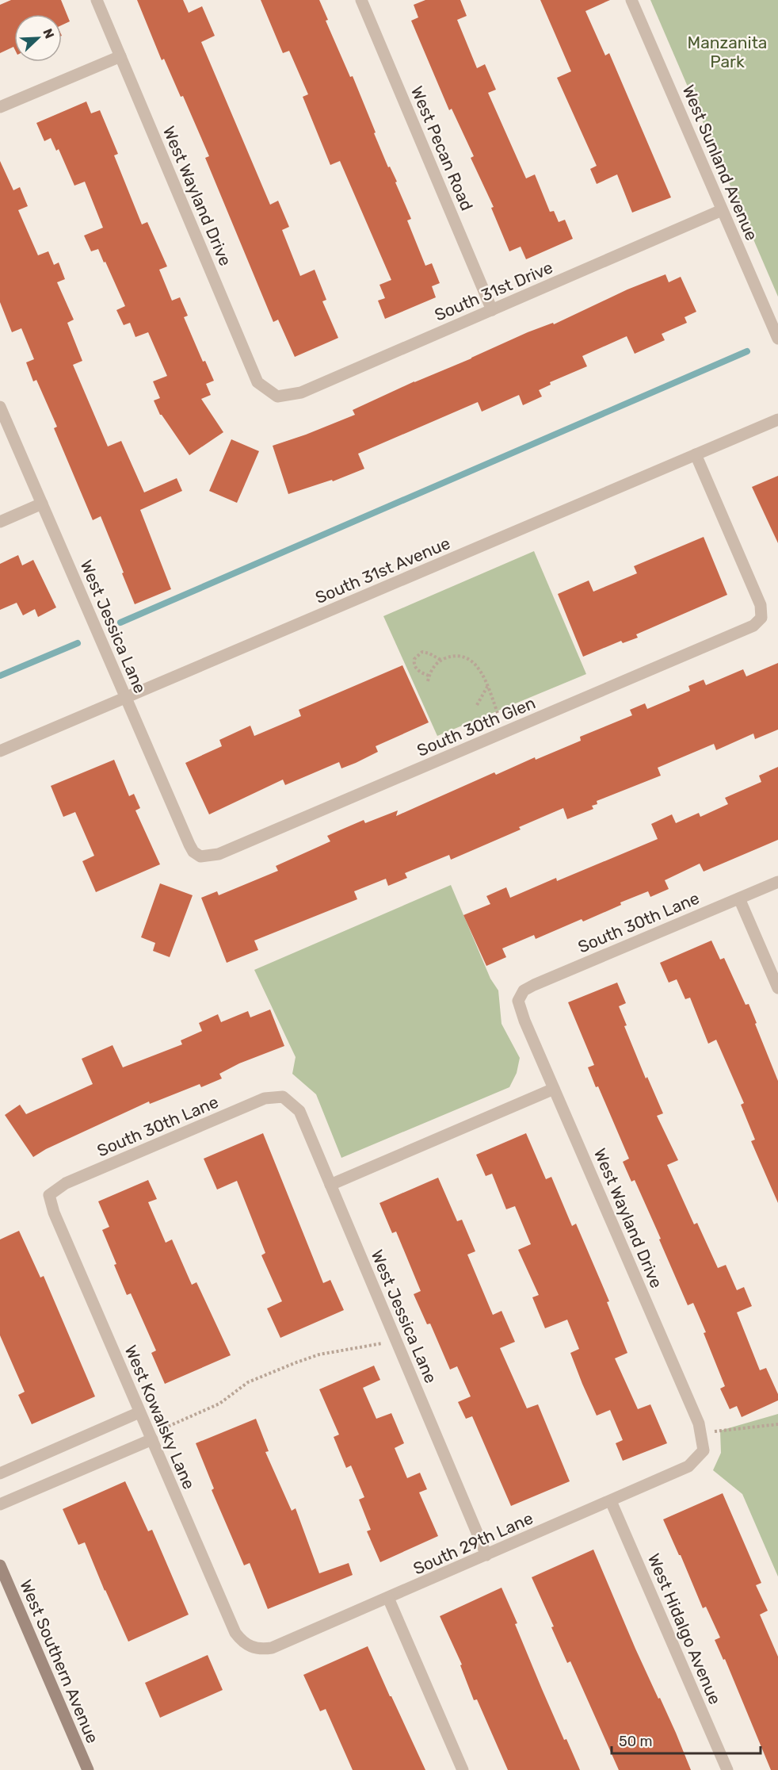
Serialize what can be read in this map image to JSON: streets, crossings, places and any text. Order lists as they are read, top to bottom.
{
  "streets": {
    "main road": ["West Southern Avenue"],
    "street": [
      "West Pecan Road",
      "West Sunland Avenue",
      "West Wayland Drive",
      "South 31st Drive",
      "South 31st Avenue",
      "West Jessica Lane",
      "South 30th Glen",
      "South 30th Lane",
      "West Kowalsky Lane",
      "South 29th Lane",
      "West Hidalgo Avenue"
    ]
  },
  "crossings": [
    ["West Pecan Road", "South 31st Drive"],
    ["West Sunland Avenue", "South 31st Drive"],
    ["West Wayland Drive", "South 31st Drive"],
    ["West Wayland Drive", "South 30th Lane"],
    ["West Wayland Drive", "South 29th Lane"],
    ["South 31st Avenue", "West Jessica Lane"],
    ["South 31st Avenue", "South 30th Glen"],
    ["West Jessica Lane", "South 30th Glen"],
    ["West Jessica Lane", "South 30th Lane"],
    ["West Jessica Lane", "South 29th Lane"],
    ["South 30th Lane", "West Kowalsky Lane"],
    ["West Kowalsky Lane", "South 29th Lane"],
    ["South 29th Lane", "West Hidalgo Avenue"]
  ],
  "parks": ["Manzanita Park"],
  "scale_bar": "50 m",
  "north": "top right"
}
